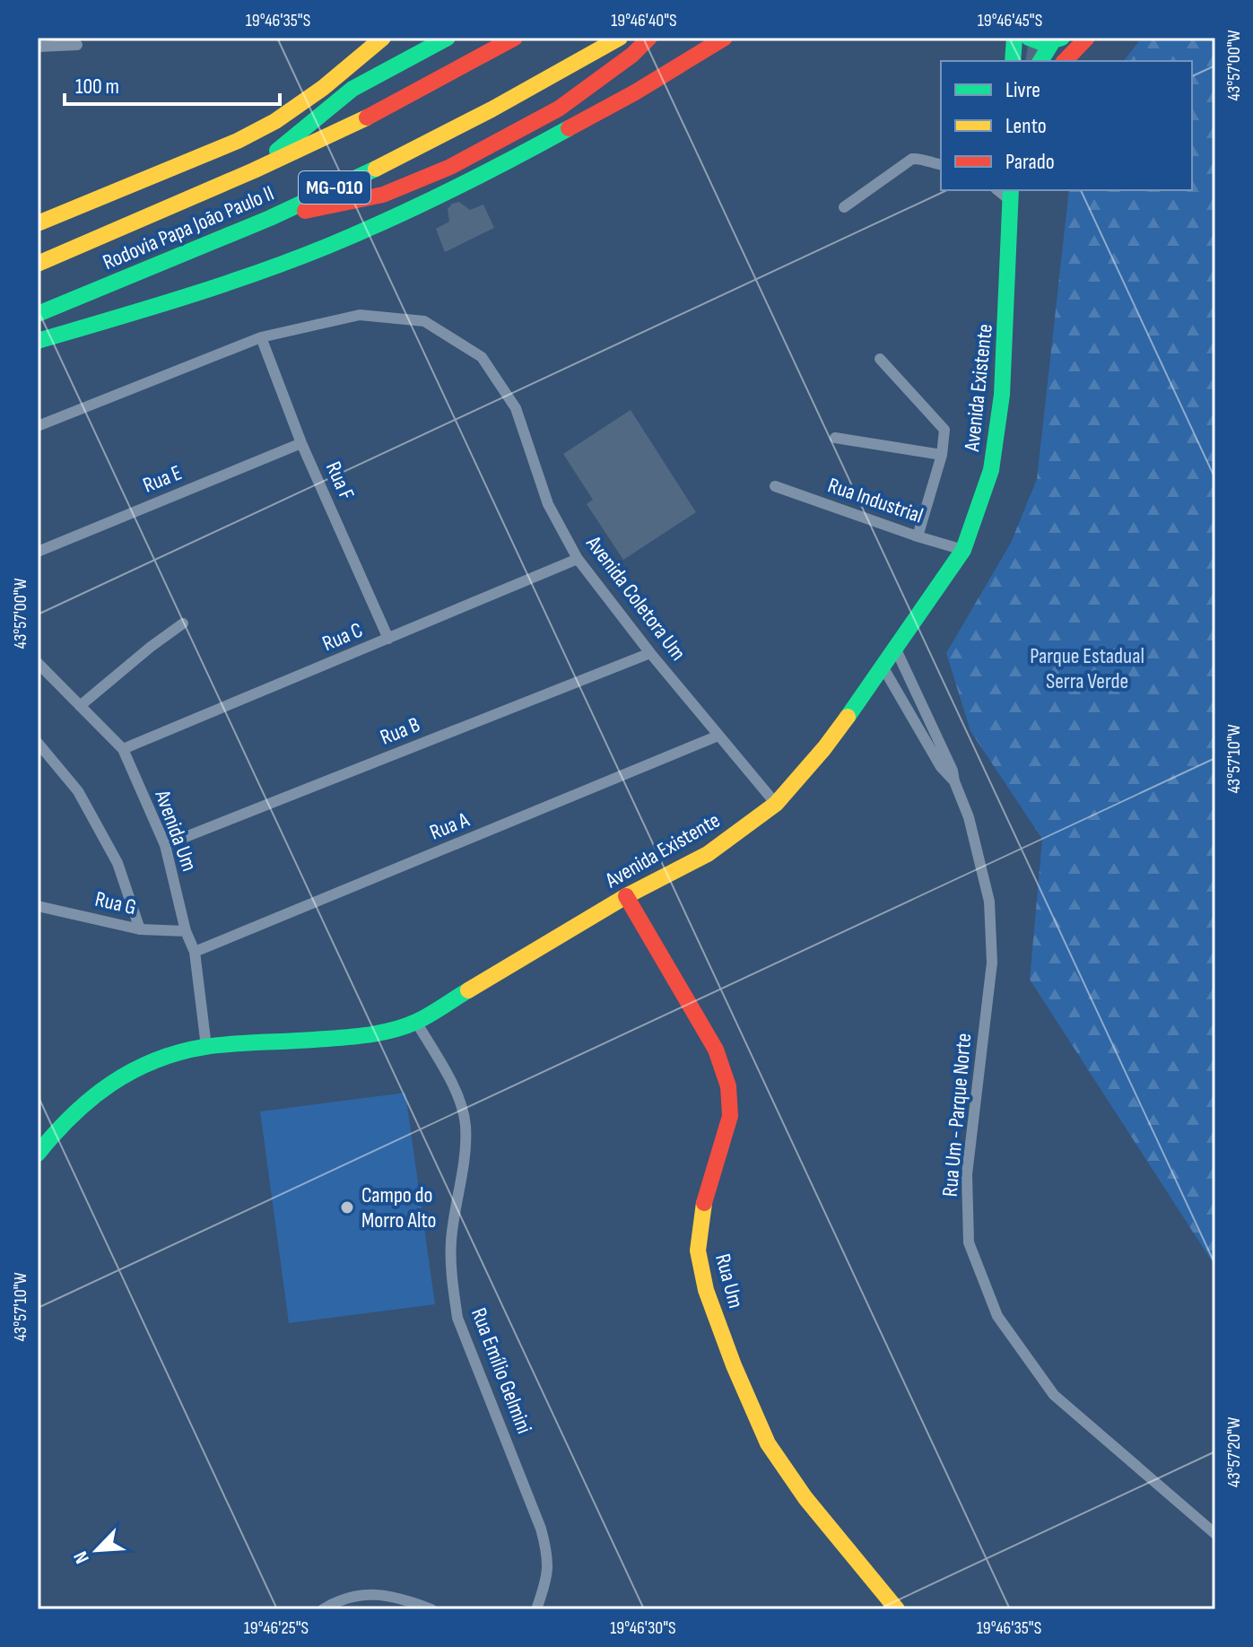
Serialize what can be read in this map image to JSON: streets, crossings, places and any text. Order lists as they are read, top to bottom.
{
  "streets": {
    "main road": [
      "MG-010",
      "Rodovia Papa João Paulo II",
      "Avenida Existente",
      "Rua Um"
    ],
    "street": [
      "Rua E",
      "Rua F",
      "Rua Industrial",
      "Avenida Coletora Um",
      "Rua C",
      "Rua B",
      "Rua A",
      "Avenida Um",
      "Rua G",
      "Rua Um - Parque Norte",
      "Rua Emílio Gelmini"
    ]
  },
  "crossings": [
    ["Avenida Existente", "Rua Industrial"],
    ["Avenida Existente", "Avenida Coletora Um"],
    ["Avenida Existente", "Avenida Um"],
    ["Avenida Existente", "Rua Um - Parque Norte"],
    ["Avenida Existente", "Rua Um"],
    ["Avenida Existente", "Rua Emílio Gelmini"],
    ["Rua E", "Rua F"],
    ["Rua F", "Avenida Coletora Um"],
    ["Rua F", "Rua C"],
    ["Avenida Coletora Um", "Rua C"],
    ["Avenida Coletora Um", "Rua B"],
    ["Avenida Coletora Um", "Rua A"],
    ["Rua C", "Avenida Um"],
    ["Rua B", "Avenida Um"],
    ["Rua A", "Avenida Um"],
    ["Avenida Um", "Rua G"]
  ],
  "parks": ["Parque Estadual Serra Verde"],
  "places": ["Campo do Morro Alto"],
  "legend": ["Livre", "Lento", "Parado"],
  "scale_bar": "100 m",
  "north": "bottom left",
  "coordinates": [
    "19°46'35\"S",
    "19°46'40\"S",
    "19°46'45\"S",
    "43°57'00\"W",
    "43°57'10\"W",
    "43°57'20\"W",
    "19°46'25\"S",
    "19°46'30\"S"
  ]
}
